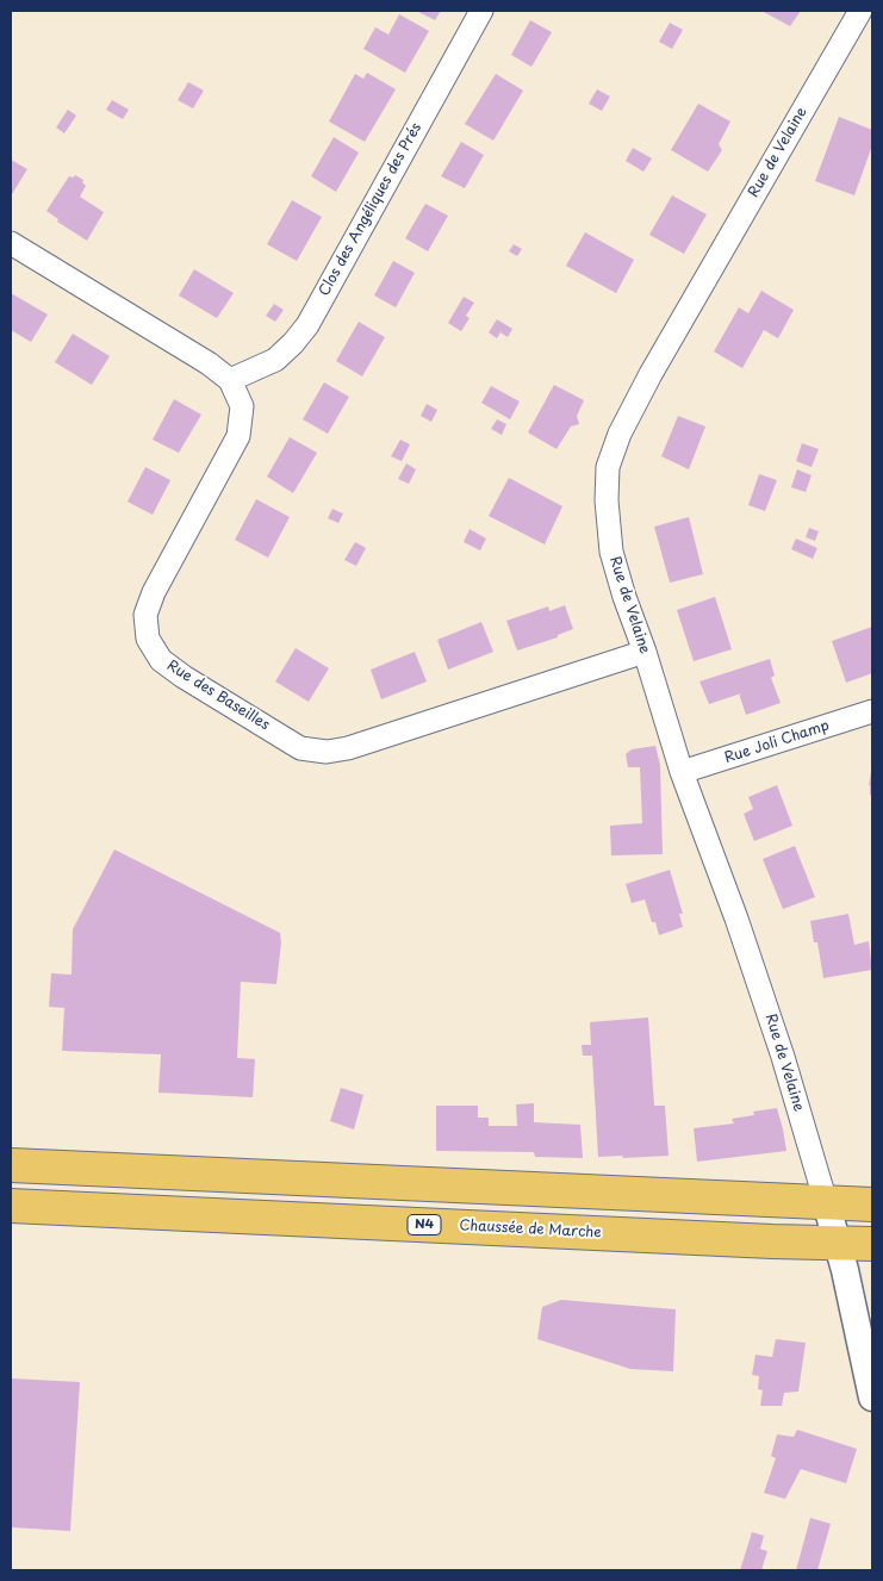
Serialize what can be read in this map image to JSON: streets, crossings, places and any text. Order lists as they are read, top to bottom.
{
  "streets": {
    "main road": ["N4", "Chaussée de Marche"],
    "street": [
      "Rue de Velaine",
      "Clos des Angéliques des Prés",
      "Rue des Baseilles",
      "Rue Joli Champ"
    ]
  },
  "crossings": [
    ["Rue de Velaine", "Rue des Baseilles"],
    ["Rue de Velaine", "Rue Joli Champ"],
    ["Clos des Angéliques des Prés", "Rue des Baseilles"]
  ]
}
